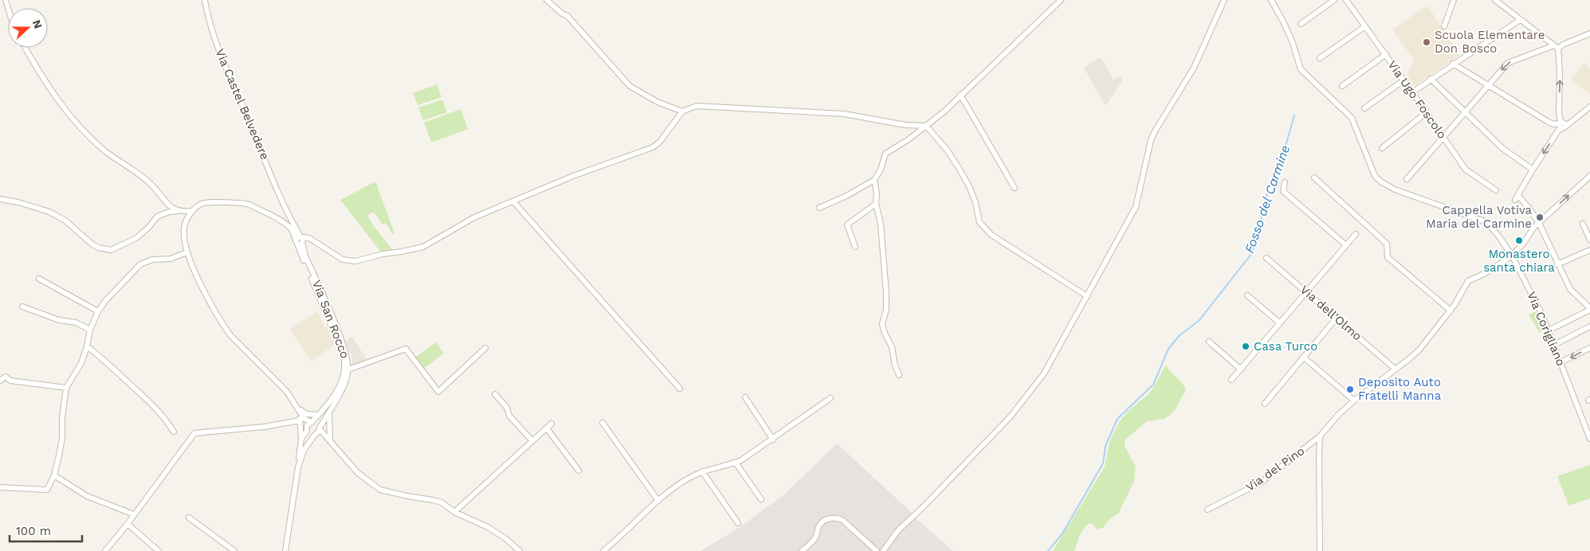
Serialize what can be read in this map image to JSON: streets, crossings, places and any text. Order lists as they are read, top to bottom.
{
  "streets": {
    "street": [
      "Via Ugo Foscolo",
      "Via Castel Belvedere",
      "Via dell'Olmo",
      "Via San Rocco",
      "Via Corigliano",
      "Via del Pino"
    ]
  },
  "crossings": [
    ["Via Castel Belvedere", "Via San Rocco"],
    ["Via dell'Olmo", "Via del Pino"],
    ["Via Corigliano", "Via del Pino"]
  ],
  "water": ["Fosso del Carmine"],
  "places": [
    "Scuola Elementare Don Bosco",
    "Cappella Votiva Maria del Carmine",
    "Monastero santa chiara",
    "Casa Turco",
    "Deposito Auto Fratelli Manna"
  ],
  "scale_bar": "100 m",
  "north": "right"
}
